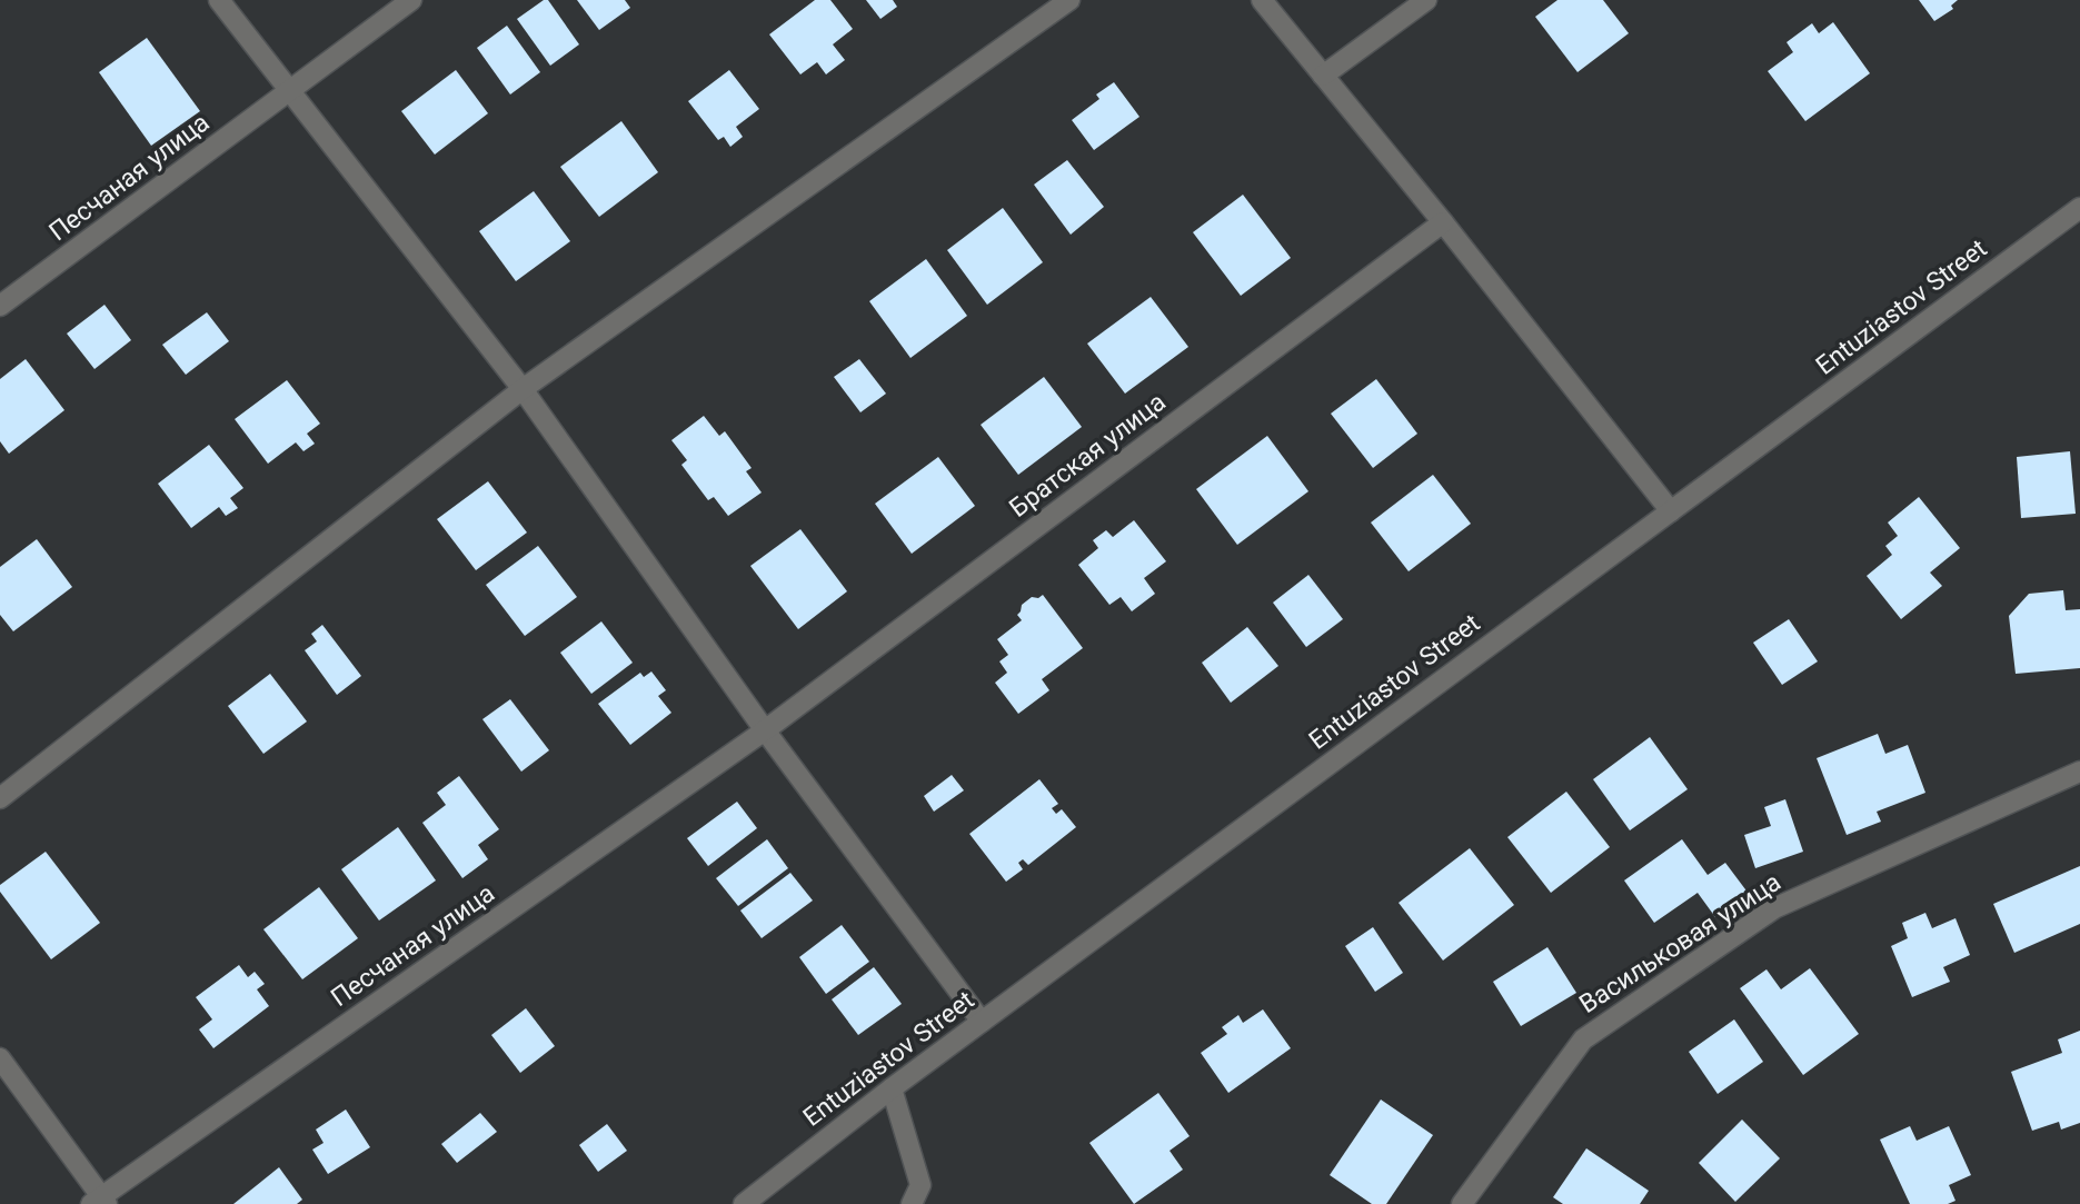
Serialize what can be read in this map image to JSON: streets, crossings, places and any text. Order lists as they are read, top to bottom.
{
  "streets": {
    "street": [
      "Песчаная улица",
      "Entuziastov Street",
      "Братская улица",
      "Васильковая улица"
    ]
  },
  "crossings": [
    ["Песчаная улица", "Братская улица"]
  ]
}
